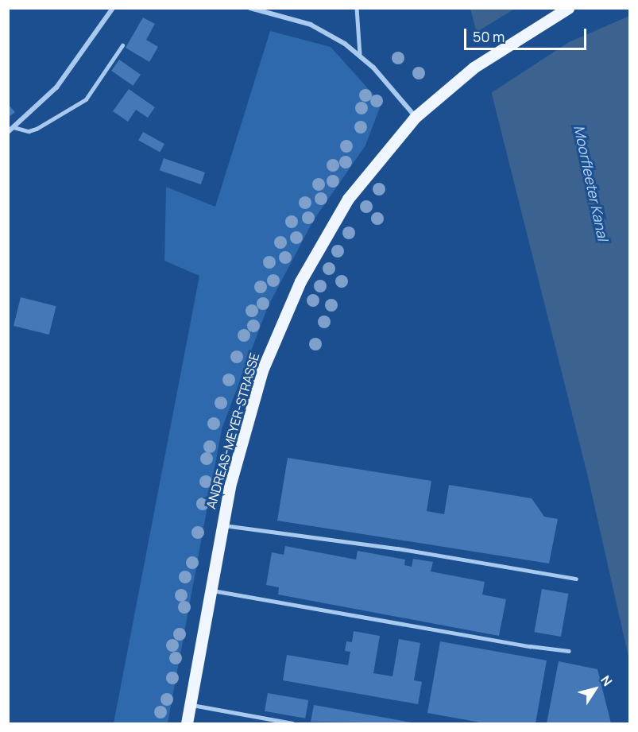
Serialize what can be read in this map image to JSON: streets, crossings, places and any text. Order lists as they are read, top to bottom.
{
  "streets": {
    "main road": ["ANDREAS-MEYER-STRASSE"]
  },
  "water": ["Moorfleeter Kanal"],
  "scale_bar": "50 m",
  "north": "top right"
}
